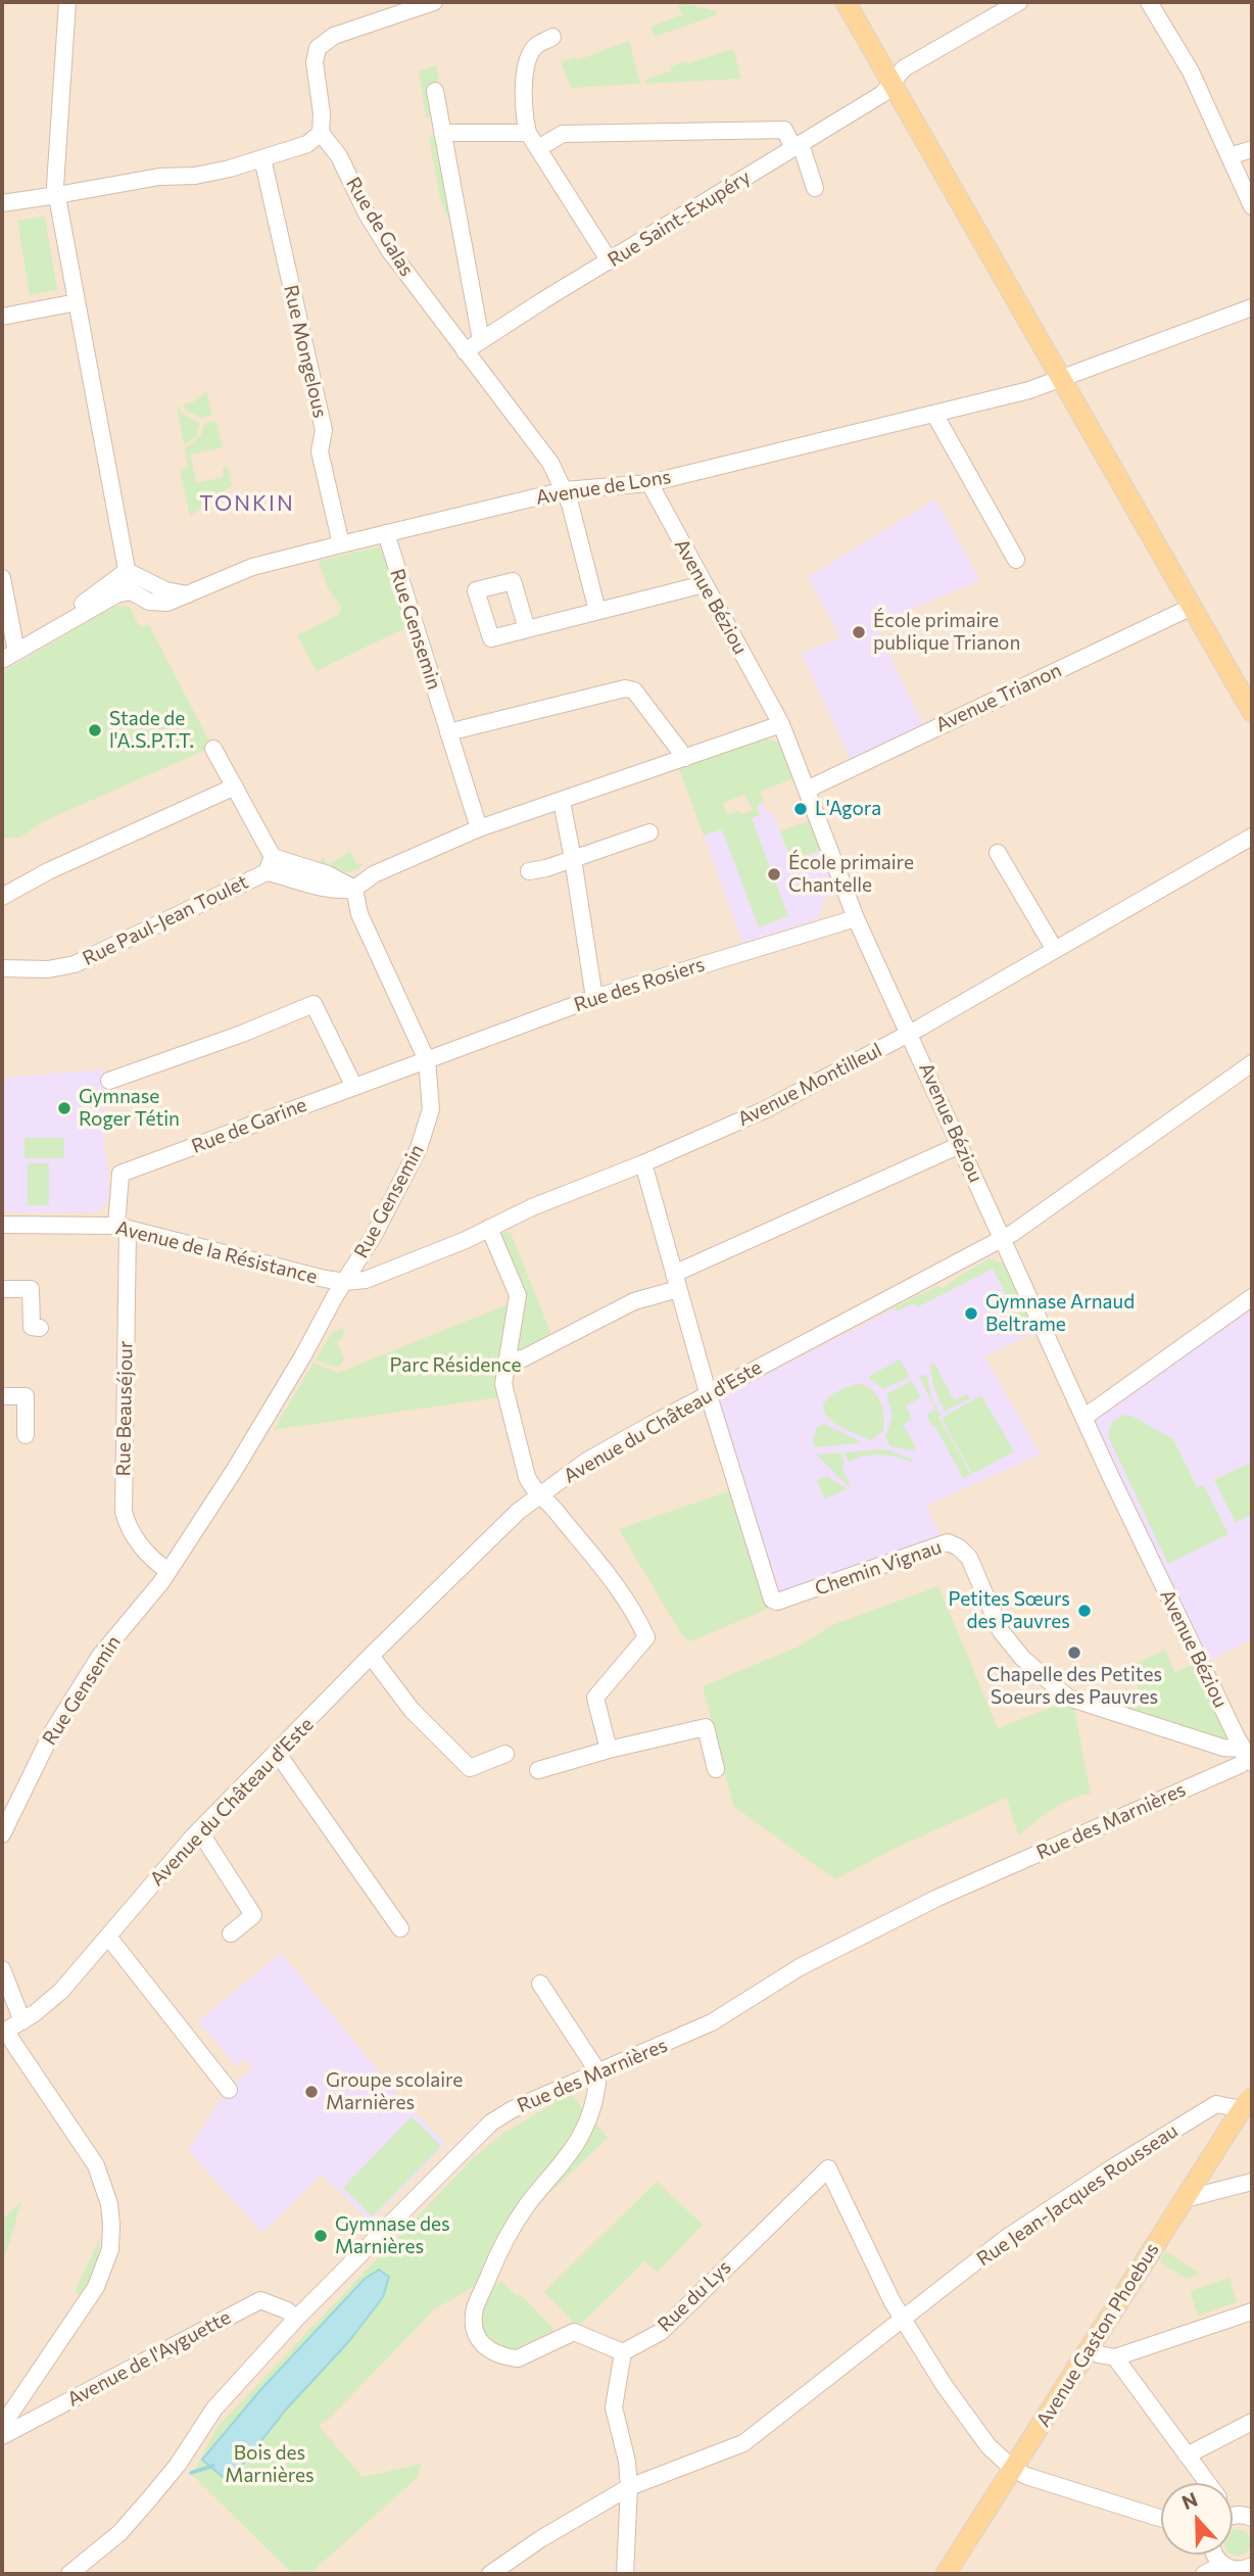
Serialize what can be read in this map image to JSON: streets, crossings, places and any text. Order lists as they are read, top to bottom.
{
  "streets": {
    "main road": ["Avenue Gaston Phoebus"],
    "street": [
      "Rue Saint-Exupéry",
      "Rue de Galas",
      "Rue Mongelous",
      "Avenue de Lons",
      "Avenue Béziou",
      "Rue Gensemin",
      "Avenue Trianon",
      "Rue Paul-Jean Toulet",
      "Rue des Rosiers",
      "Avenue Montilleul",
      "Rue de Garine",
      "Avenue de la Résistance",
      "Rue Beauséjour",
      "Avenue du Château d'Este",
      "Chemin Vignau",
      "Rue des Marnières",
      "Rue Jean-Jacques Rousseau",
      "Rue du Lys",
      "Avenue de l'Ayguette"
    ]
  },
  "crossings": [
    ["Rue Saint-Exupéry", "Rue de Galas"],
    ["Rue de Galas", "Avenue de Lons"],
    ["Rue Mongelous", "Avenue de Lons"],
    ["Avenue de Lons", "Avenue Béziou"],
    ["Avenue de Lons", "Rue Gensemin"],
    ["Avenue Béziou", "Avenue Trianon"],
    ["Avenue Béziou", "Rue des Rosiers"],
    ["Avenue Béziou", "Avenue Montilleul"],
    ["Avenue Béziou", "Avenue du Château d'Este"],
    ["Avenue Béziou", "Chemin Vignau"],
    ["Avenue Béziou", "Rue des Marnières"],
    ["Rue Gensemin", "Rue des Rosiers"],
    ["Rue Gensemin", "Avenue Montilleul"],
    ["Rue Gensemin", "Rue de Garine"],
    ["Rue Gensemin", "Avenue de la Résistance"],
    ["Rue Gensemin", "Rue Beauséjour"],
    ["Rue des Rosiers", "Rue de Garine"],
    ["Avenue Montilleul", "Avenue de la Résistance"],
    ["Rue de Garine", "Avenue de la Résistance"],
    ["Rue de Garine", "Rue Beauséjour"],
    ["Avenue de la Résistance", "Rue Beauséjour"],
    ["Avenue du Château d'Este", "Chemin Vignau"],
    ["Chemin Vignau", "Rue des Marnières"],
    ["Rue des Marnières", "Avenue de l'Ayguette"],
    ["Rue Jean-Jacques Rousseau", "Rue du Lys"],
    ["Rue Jean-Jacques Rousseau", "Avenue Gaston Phoebus"]
  ],
  "districts": ["TONKIN"],
  "parks": ["Parc Résidence", "Bois des Marnières"],
  "places": [
    "École primaire publique Trianon",
    "Stade de l'A.S.P.T.T.",
    "L'Agora",
    "École primaire Chantelle",
    "Gymnase Roger Tétin",
    "Gymnase Arnaud Beltrame",
    "Petites Sœurs des Pauvres",
    "Chapelle des Petites Soeurs des Pauvres",
    "Groupe scolaire Marnières",
    "Gymnase des Marnières"
  ],
  "north": "top"
}
